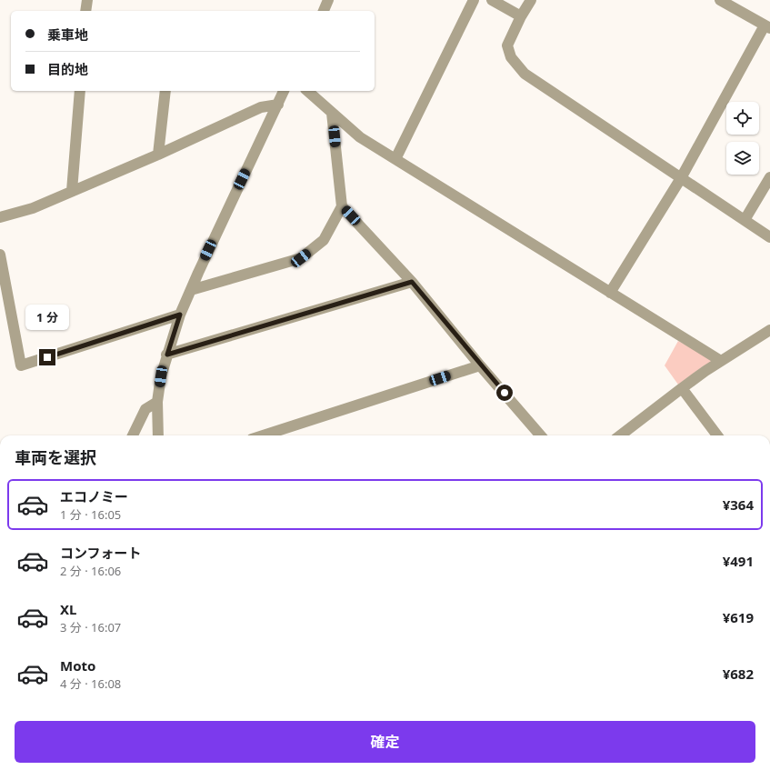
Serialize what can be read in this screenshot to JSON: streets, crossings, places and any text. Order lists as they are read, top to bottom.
{
  "page": {
    "banner": ["乗車地", "目的地"],
    "bubble": "1 分",
    "heading": "車両を選択",
    "list": [
      {
        "name": "エコノミー",
        "note": "1 分 · 16:05",
        "value": "¥364"
      },
      {
        "name": "コンフォート",
        "note": "2 分 · 16:06",
        "value": "¥491"
      },
      {
        "name": "XL",
        "note": "3 分 · 16:07",
        "value": "¥619"
      },
      {
        "name": "Moto",
        "note": "4 分 · 16:08",
        "value": "¥682"
      }
    ],
    "buttons": "確定"
  }
}
